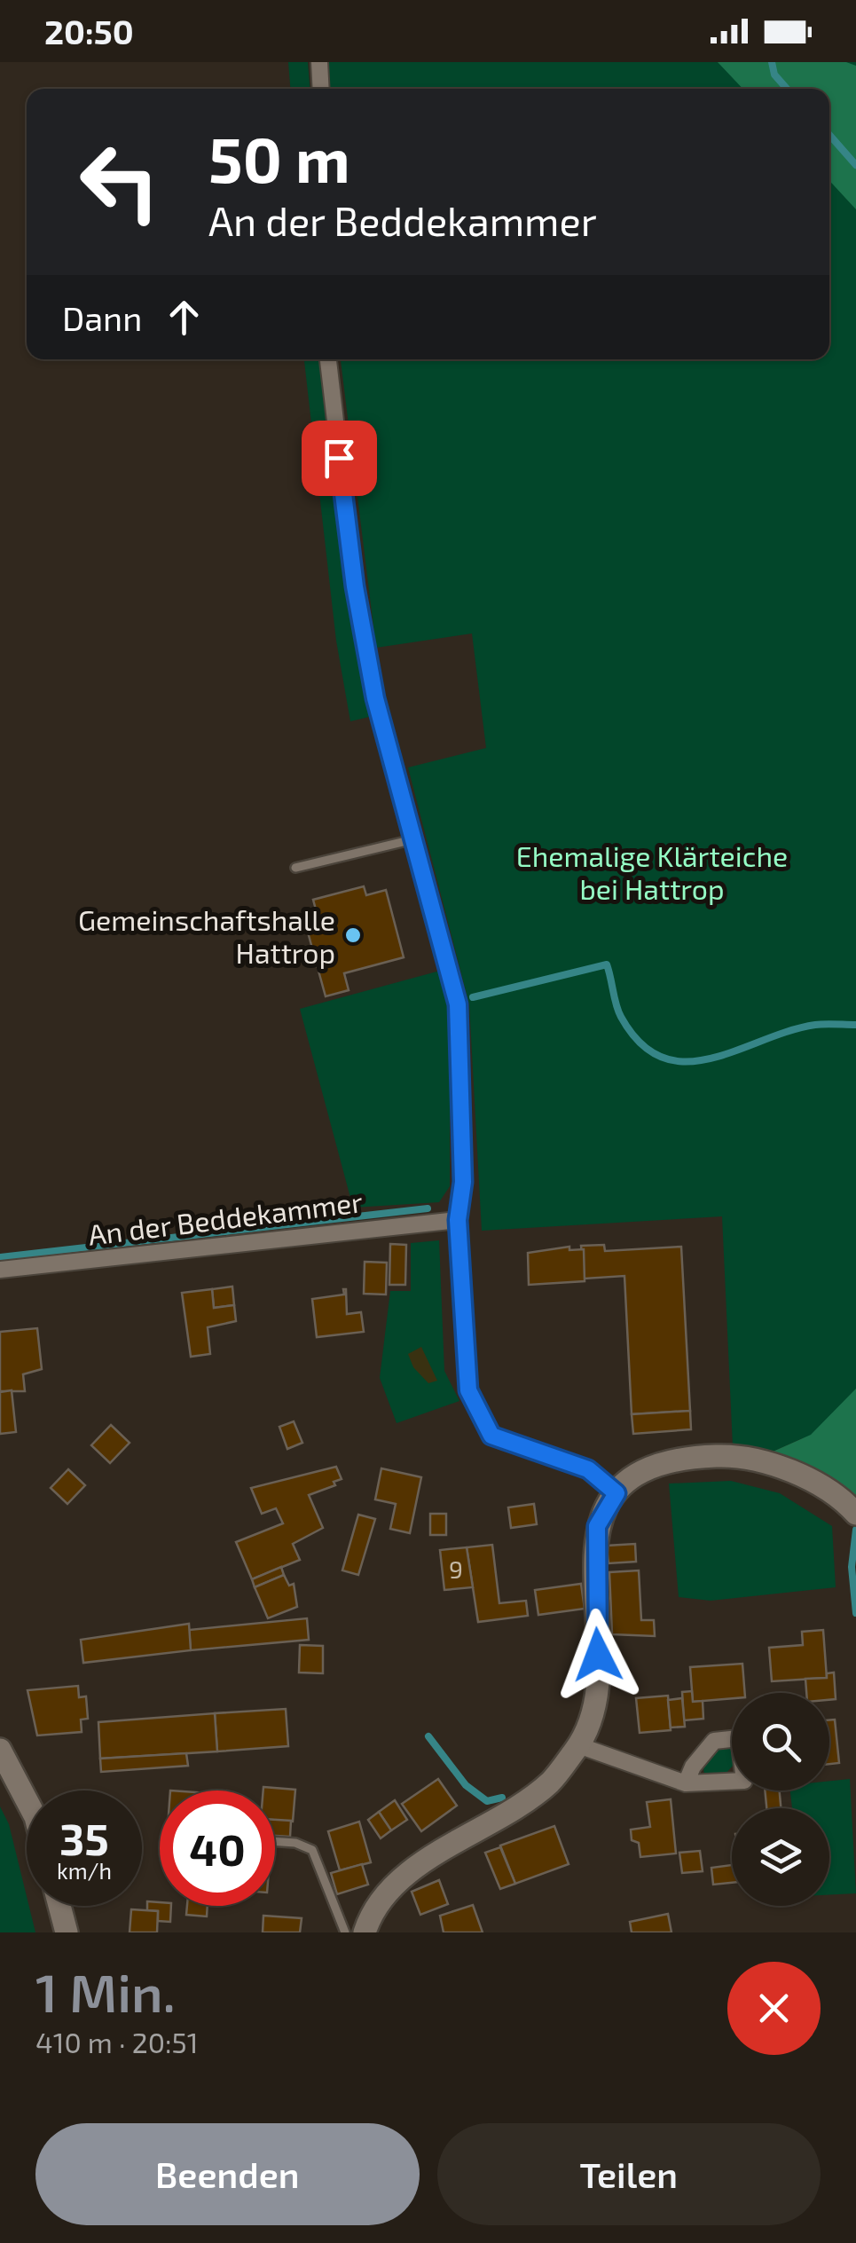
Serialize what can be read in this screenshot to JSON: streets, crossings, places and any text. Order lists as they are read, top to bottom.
{
  "streets": {
    "street": ["An der Beddekammer"]
  },
  "parks": ["Ehemalige Klärteiche bei Hattrop"],
  "places": ["Gemeinschaftshalle Hattrop"],
  "house_numbers": ["9"],
  "page": {
    "status": "20:50",
    "turn": ["50 m", "An der Beddekammer"],
    "then": "Dann",
    "speed": "35 km/h",
    "limit": "40",
    "heading": ["1 Min.", "410 m · 20:51"],
    "buttons": ["Beenden", "Teilen"]
  }
}
